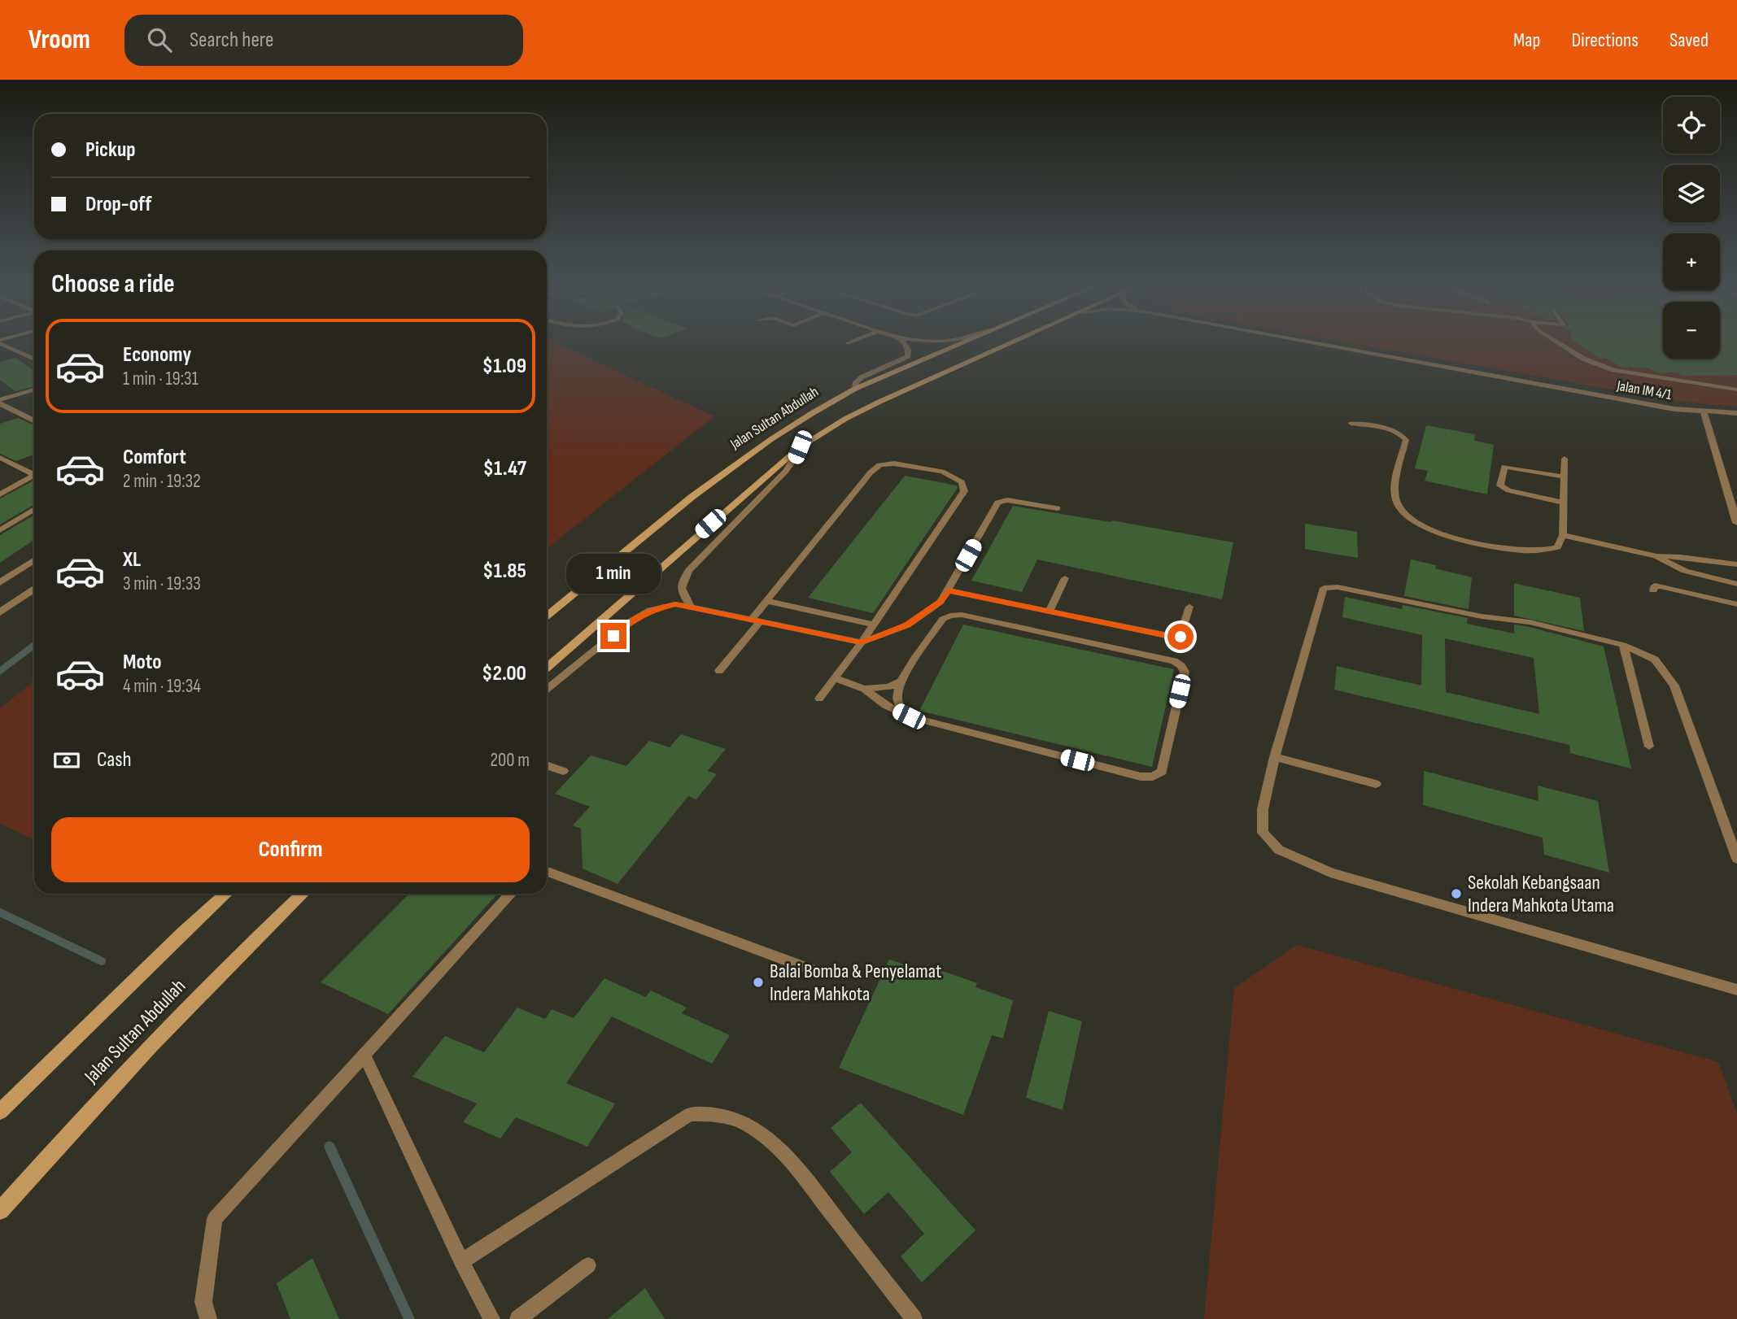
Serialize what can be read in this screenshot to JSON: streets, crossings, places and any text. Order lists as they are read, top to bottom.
{
  "streets": {
    "main road": ["Jalan Sultan Abdullah"],
    "street": ["Jalan IM 4/1"]
  },
  "places": ["Sekolah Kebangsaan Indera Mahkota Utama", "Balai Bomba & Penyelamat Indera Mahkota"],
  "page": {
    "header": "Vroom",
    "search": "Search here",
    "nav": ["Map", "Directions", "Saved"],
    "map_buttons": ["+", "−"],
    "banner": ["Pickup", "Drop-off"],
    "heading": "Choose a ride",
    "list": [
      {
        "name": "Economy",
        "note": "1 min · 19:31",
        "value": "$1.09"
      },
      {
        "name": "Comfort",
        "note": "2 min · 19:32",
        "value": "$1.47"
      },
      {
        "name": "XL",
        "note": "3 min · 19:33",
        "value": "$1.85"
      },
      {
        "name": "Moto",
        "note": "4 min · 19:34",
        "value": "$2.00"
      }
    ],
    "bubble": "1 min",
    "pay": ["Cash", "200 m"],
    "buttons": "Confirm"
  }
}
